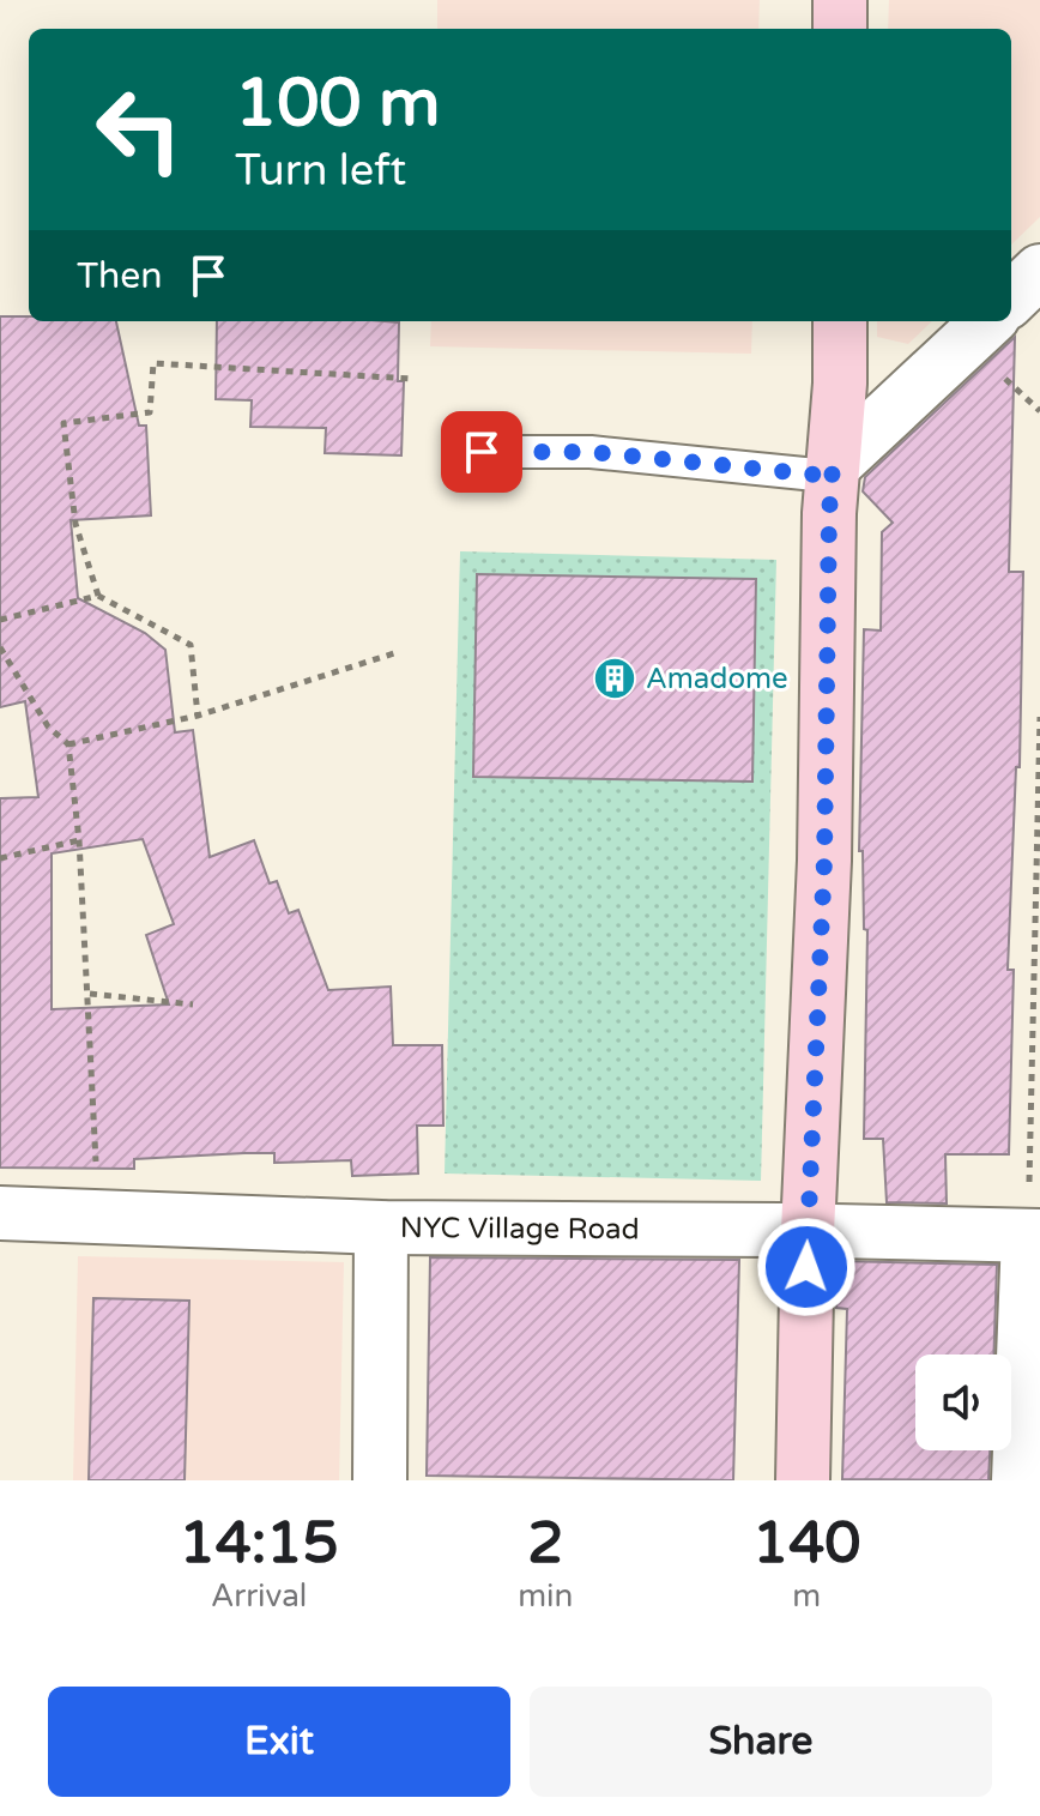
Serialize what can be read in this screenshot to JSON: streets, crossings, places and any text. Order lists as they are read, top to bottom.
{
  "streets": {
    "street": ["NYC Village Road"]
  },
  "places": {
    "building": ["Amadome"]
  },
  "page": {
    "turn": ["100 m", "Turn left"],
    "then": "Then",
    "eta": [
      "14:15",
      "Arrival",
      "2",
      "min",
      "140",
      "m"
    ],
    "buttons": ["Exit", "Share"]
  }
}
